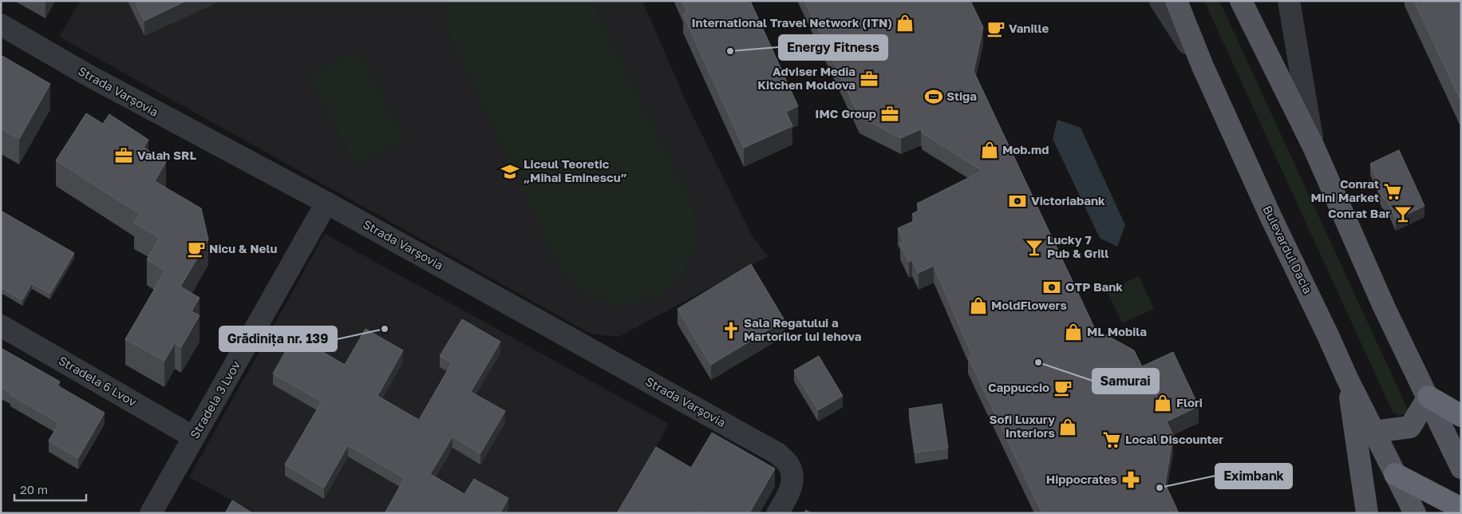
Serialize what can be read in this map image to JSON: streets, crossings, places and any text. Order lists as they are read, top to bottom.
{
  "streets": {
    "main road": ["Bulevardul Dacia"],
    "street": ["Strada Varșovia", "Stradela 6 Lvov", "Stradela 3 Lvov"]
  },
  "crossings": [
    ["Strada Varșovia", "Stradela 3 Lvov"],
    ["Stradela 6 Lvov", "Stradela 3 Lvov"]
  ],
  "places": {
    "shop": [
      "International Travel Network (ITN)",
      "Mob.md",
      "MoldFlowers",
      "ML Mobila",
      "Flori",
      "Sofi Luxury Interiors"
    ],
    "cafe": ["Vanille", "Nicu & Nelu", "Cappuccio"],
    "other": [
      "Energy Fitness",
      "Grădinița nr. 139",
      "Samurai",
      "Eximbank"
    ],
    "office": ["Adviser Media Kitchen Moldova", "IMC Group", "Valah SRL"],
    "sports": ["Stiga"],
    "school or university": ["Liceul Teoretic „Mihai Eminescu”"],
    "supermarket": ["Conrat Mini Market", "Local Discounter"],
    "bank": ["Victoriabank", "OTP Bank"],
    "bar": ["Conrat Bar", "Lucky 7 Pub & Grill"],
    "church": ["Sala Regatului a Martorilor lui Iehova"],
    "pharmacy": ["Hippocrates"]
  },
  "scale_bar": "20 m"
}
